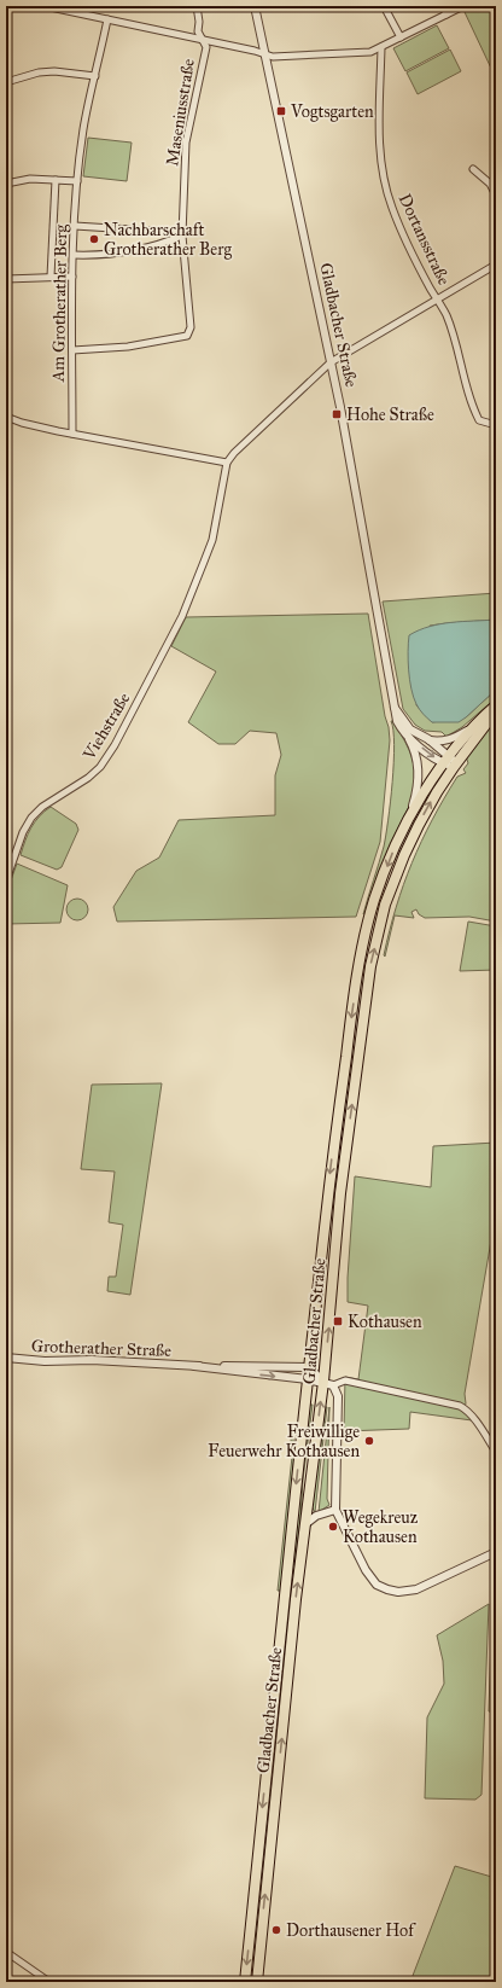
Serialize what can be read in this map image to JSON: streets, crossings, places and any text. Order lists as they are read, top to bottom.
{
  "streets": {
    "main road": ["Gladbacher Straße"],
    "street": [
      "Maseniusstraße",
      "Dortansstraße",
      "Am Grotherather Berg",
      "Viehstraße",
      "Grotherather Straße"
    ]
  },
  "crossings": [
    ["Maseniusstraße", "Am Grotherather Berg"],
    ["Gladbacher Straße", "Grotherather Straße"]
  ],
  "places": {
    "transit": ["Vogtsgarten", "Hohe Straße", "Kothausen"],
    "other": [
      "Nachbarschaft Grotherather Berg",
      "Freiwillige Feuerwehr Kothausen",
      "Wegekreuz Kothausen",
      "Dorthausener Hof"
    ]
  }
}
